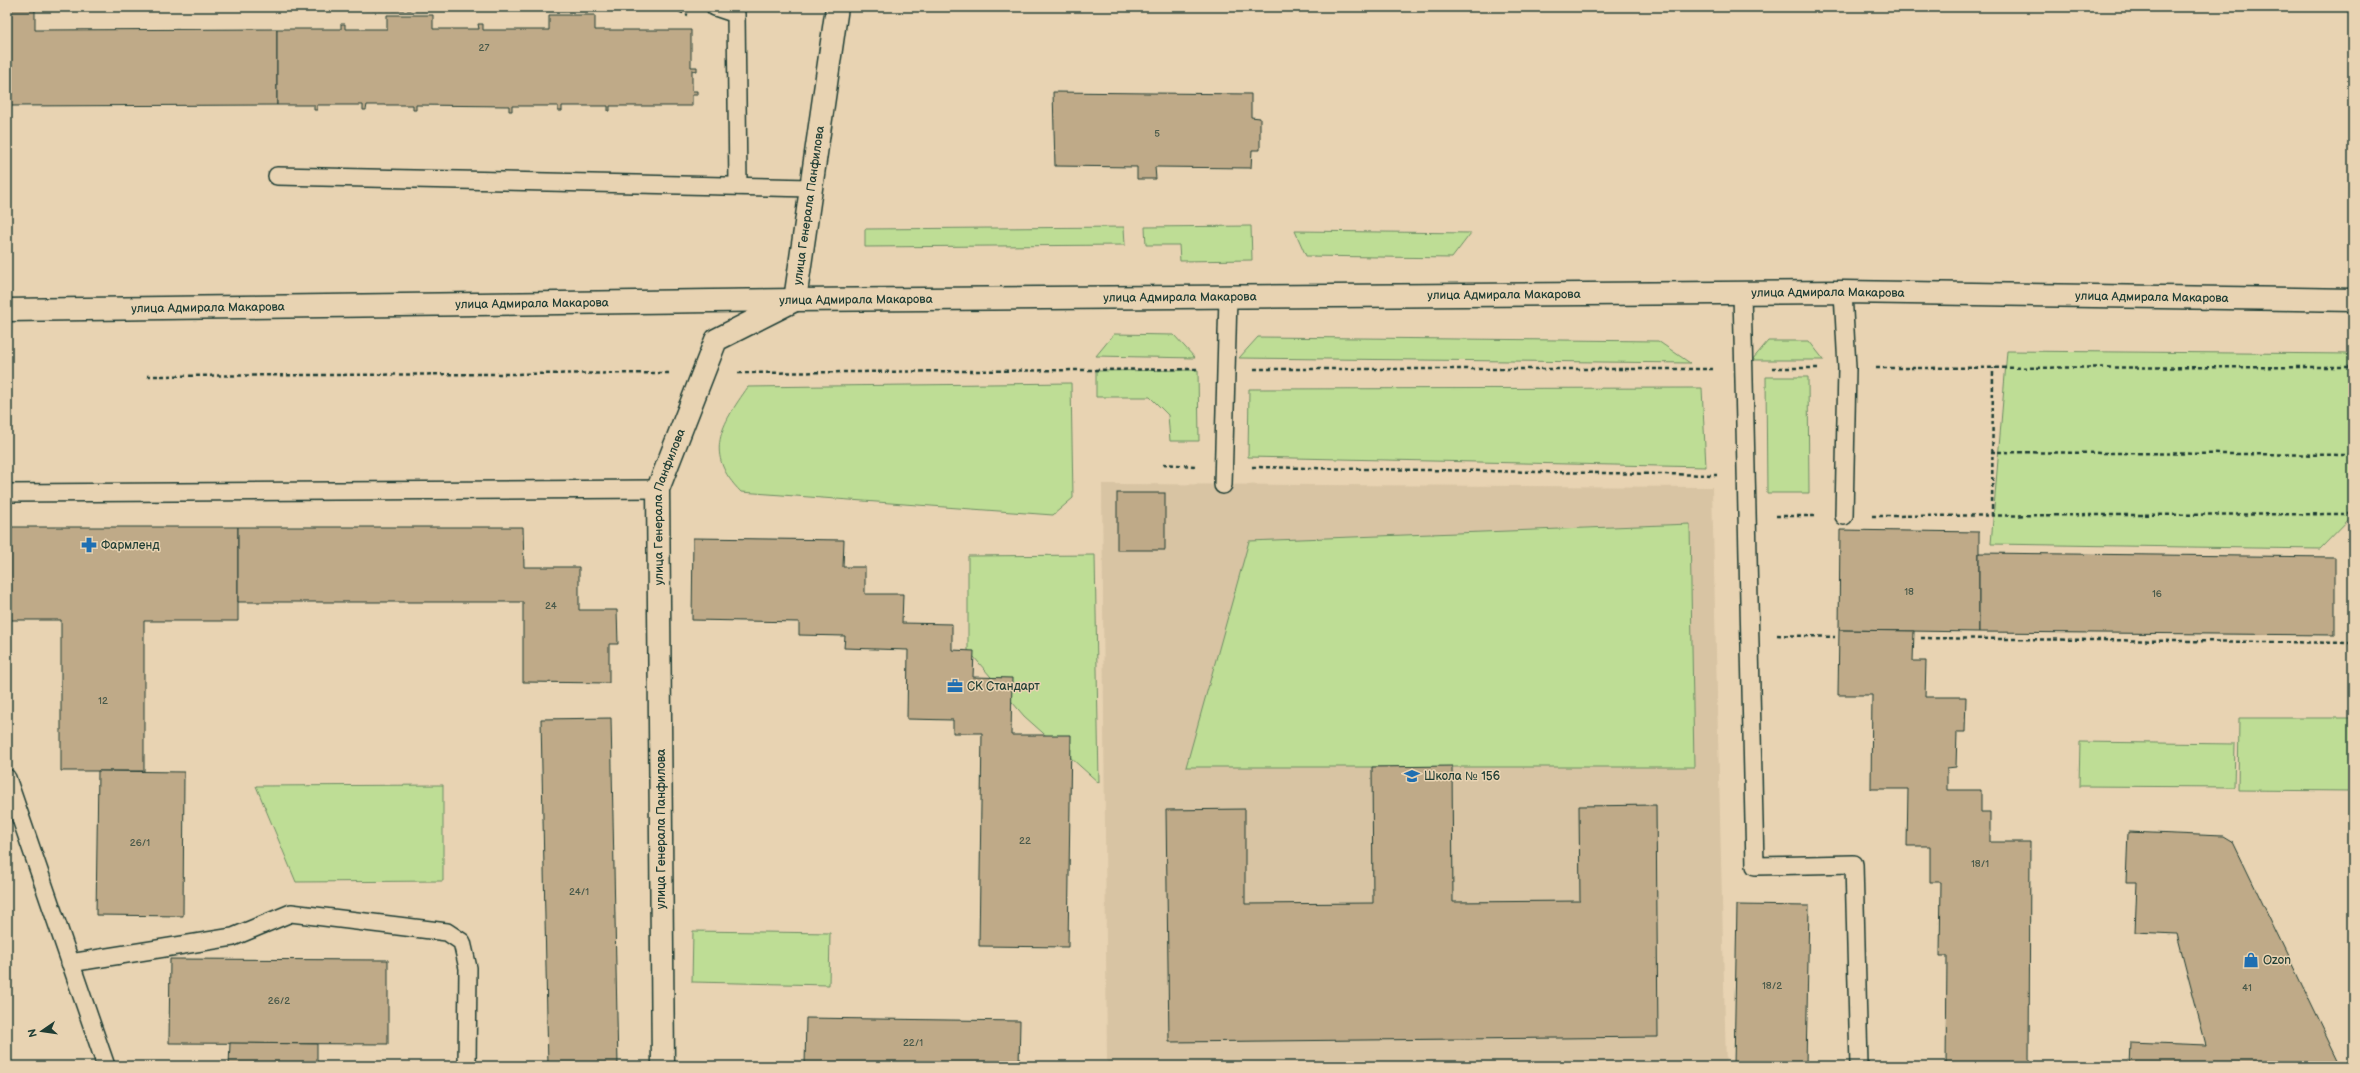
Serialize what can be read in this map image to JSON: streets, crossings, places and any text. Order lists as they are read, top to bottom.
{
  "streets": {
    "street": ["улица Генерала Панфилова", "улица Адмирала Макарова"]
  },
  "crossings": [
    ["улица Генерала Панфилова", "улица Адмирала Макарова"]
  ],
  "places": {
    "pharmacy": ["Фармленд"],
    "office": ["СК Стандарт"],
    "school or university": ["Школа № 156"],
    "shop": ["Ozon"]
  },
  "house_numbers": [
    "27",
    "5",
    "18",
    "16",
    "24",
    "12",
    "22",
    "26/1",
    "18/1",
    "24/1",
    "18/2",
    "41",
    "26/2",
    "22/1"
  ],
  "north": "left"
}
